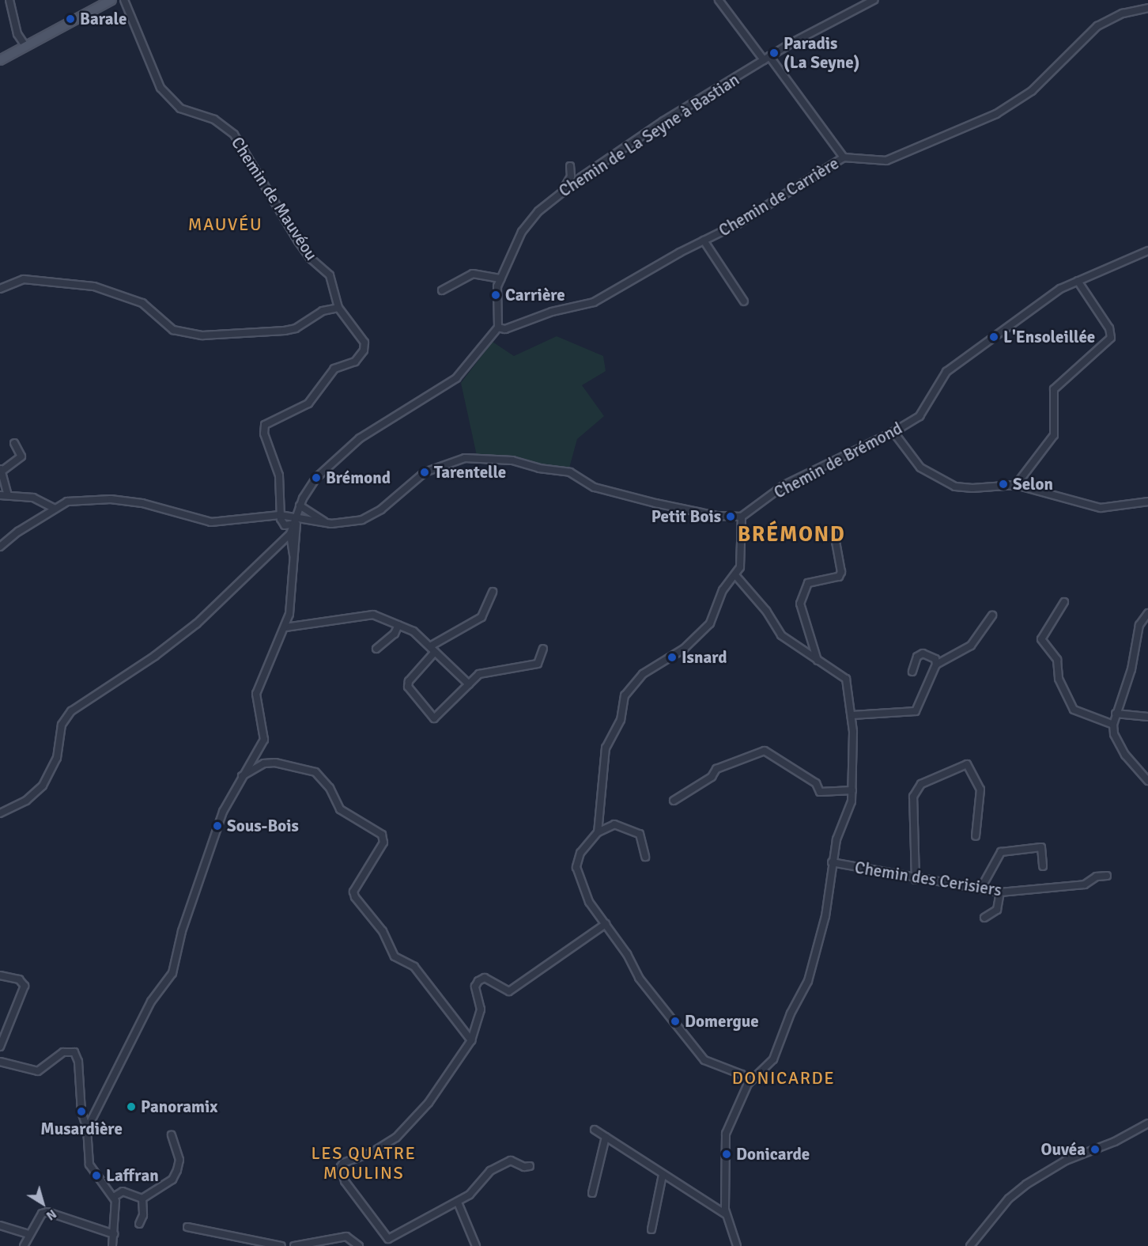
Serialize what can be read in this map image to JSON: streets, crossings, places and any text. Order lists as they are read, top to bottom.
{
  "streets": {
    "street": [
      "Chemin de La Seyne à Bastian",
      "Chemin de Carrière",
      "Chemin de Mauvéou",
      "Chemin de Brémond",
      "Chemin des Cerisiers"
    ]
  },
  "crossings": [
    ["Chemin de La Seyne à Bastian", "Chemin de Carrière"]
  ],
  "districts": [
    "MAUVÉU",
    "BRÉMOND",
    "DONICARDE",
    "LES QUATRE MOULINS"
  ],
  "places": [
    "Barale",
    "Paradis (La Seyne)",
    "Carrière",
    "L'Ensoleillée",
    "Tarentelle",
    "Brémond",
    "Selon",
    "Petit Bois",
    "Isnard",
    "Sous-Bois",
    "Domergue",
    "Panoramix",
    "Musardière",
    "Ouvéa",
    "Donicarde",
    "Laffran"
  ],
  "north": "bottom right"
}
